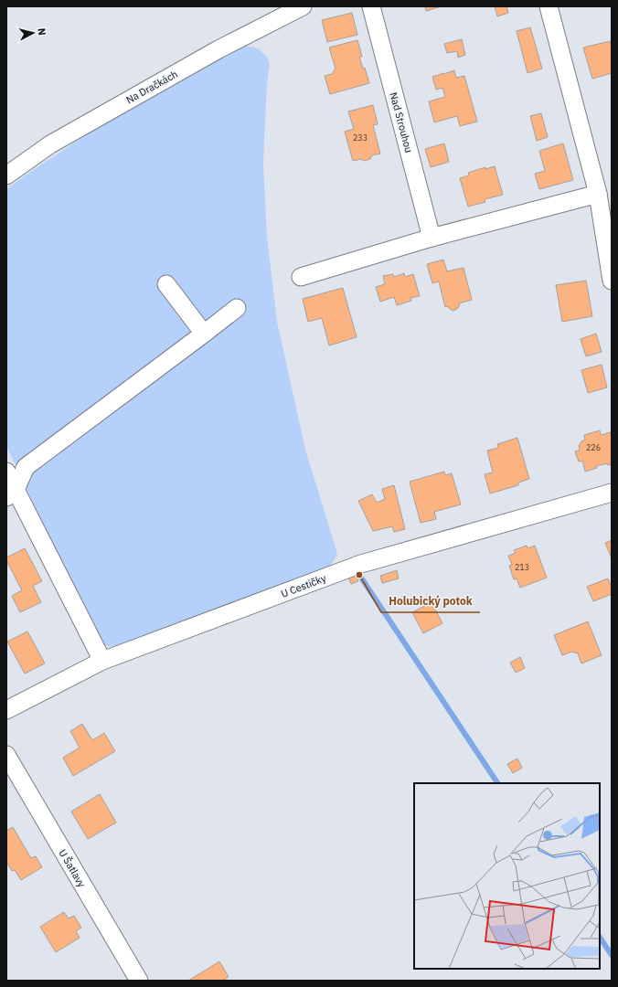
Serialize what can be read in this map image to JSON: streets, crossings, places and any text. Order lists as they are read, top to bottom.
{
  "streets": {
    "street": [
      "Na Dračkách",
      "Nad Strouhou",
      "U Cestičky",
      "U Šatlavy"
    ]
  },
  "places": ["Holubický potok"],
  "house_numbers": ["233", "226", "213"],
  "north": "right"
}
